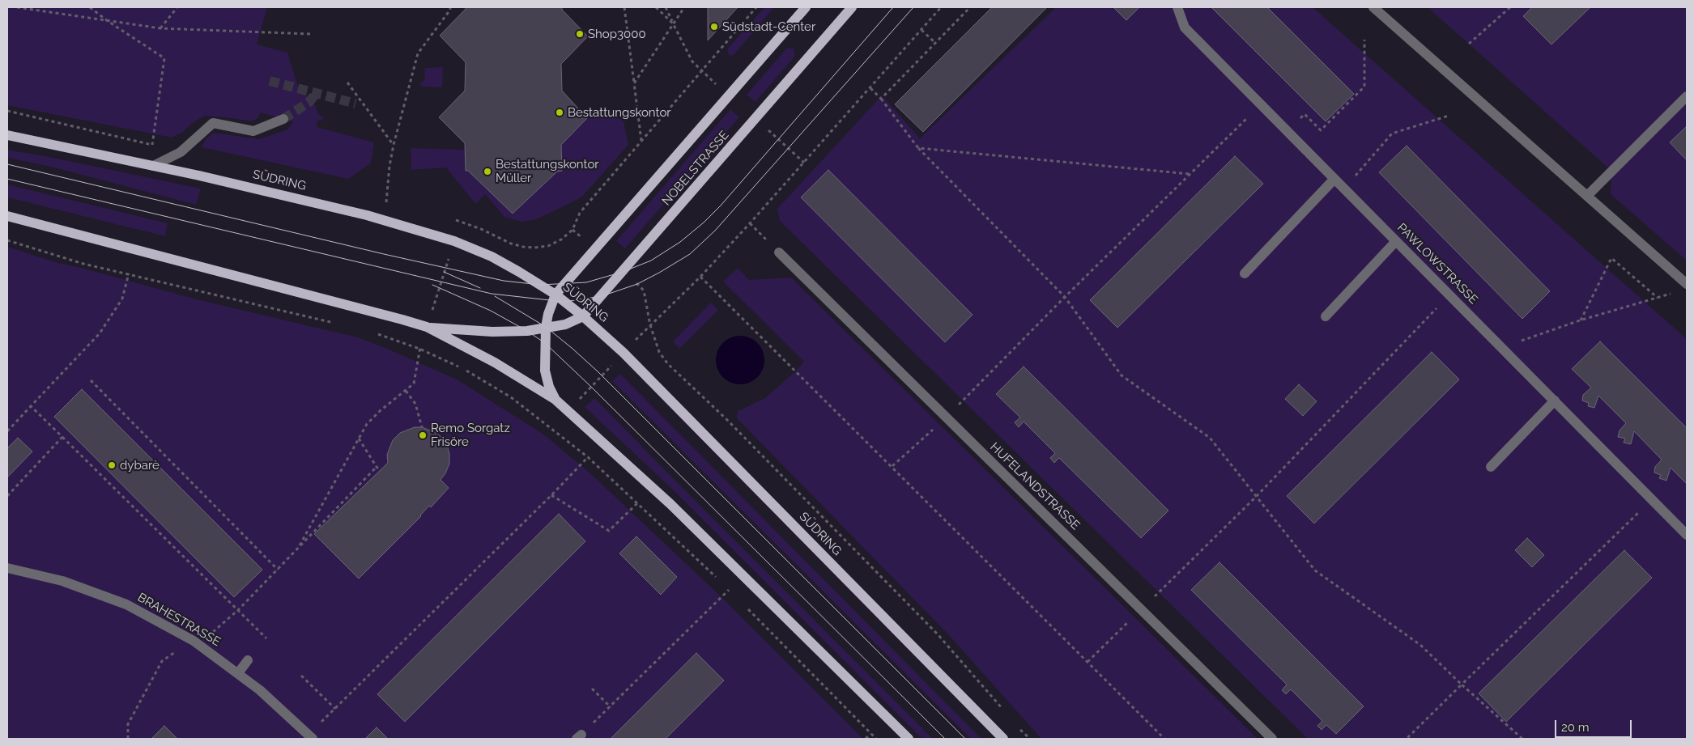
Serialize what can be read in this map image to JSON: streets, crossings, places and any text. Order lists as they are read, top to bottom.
{
  "streets": {
    "main road": ["NOBELSTRASSE", "SÜDRING"],
    "street": ["PAWLOWSTRASSE", "HUFELANDSTRASSE", "BRAHESTRASSE"]
  },
  "crossings": [
    ["NOBELSTRASSE", "SÜDRING"]
  ],
  "places": [
    "Südstadt-Center",
    "Shop3000",
    "Bestattungskontor",
    "Bestattungskontor Müller",
    "Remo Sorgatz Frisöre",
    "dybarè"
  ],
  "scale_bar": "20 m"
}
